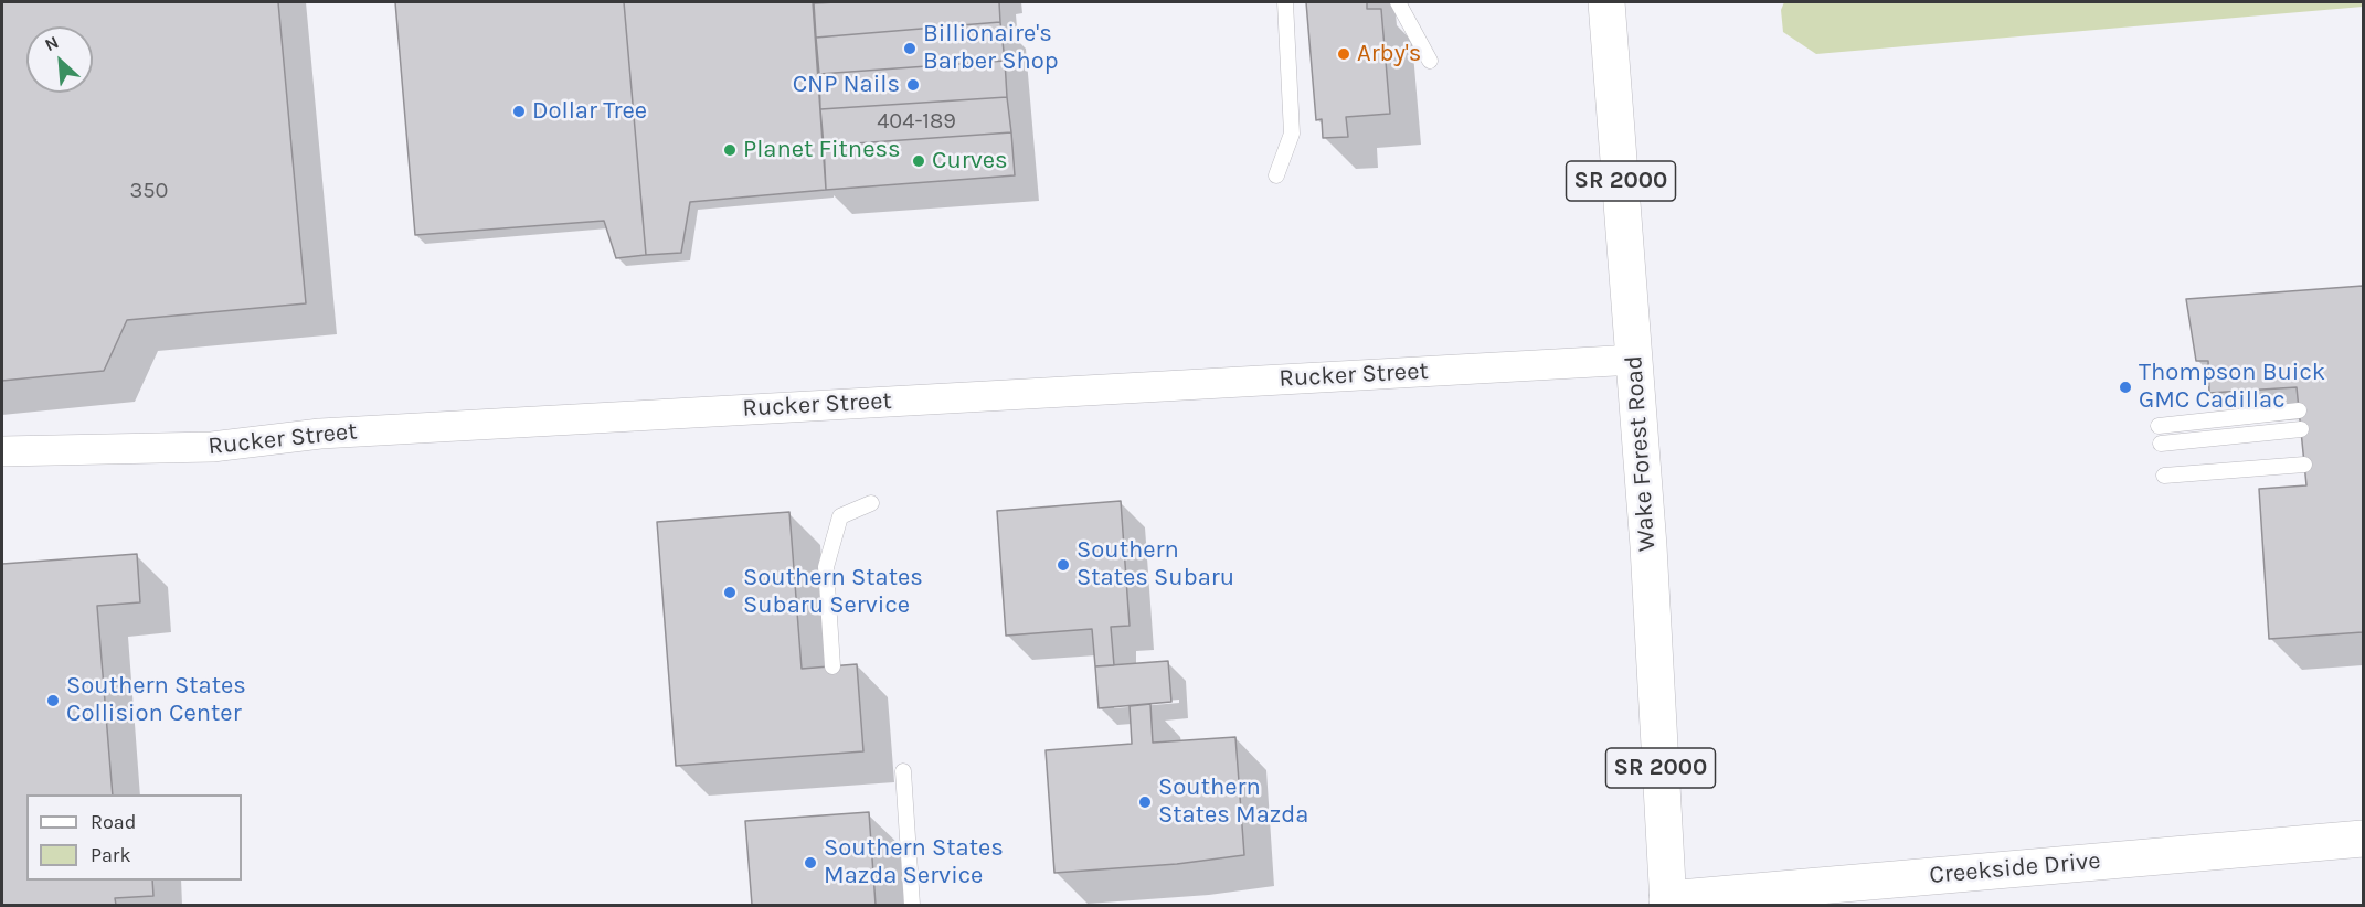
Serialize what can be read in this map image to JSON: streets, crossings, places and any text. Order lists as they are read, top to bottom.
{
  "streets": {
    "main road": ["SR 2000", "Wake Forest Road", "Creekside Drive"],
    "street": ["Rucker Street"]
  },
  "crossings": [
    ["Rucker Street", "Wake Forest Road"],
    ["Wake Forest Road", "Creekside Drive"]
  ],
  "places": [
    "Billionaire's Barber Shop",
    "Arby's",
    "CNP Nails",
    "Dollar Tree",
    "Planet Fitness",
    "Curves",
    "Thompson Buick GMC Cadillac",
    "Southern States Subaru",
    "Southern States Subaru Service",
    "Southern States Collision Center",
    "Southern States Mazda",
    "Southern States Mazda Service"
  ],
  "house_numbers": ["404-189", "350"],
  "legend": ["Road", "Park"],
  "north": "top left"
}
